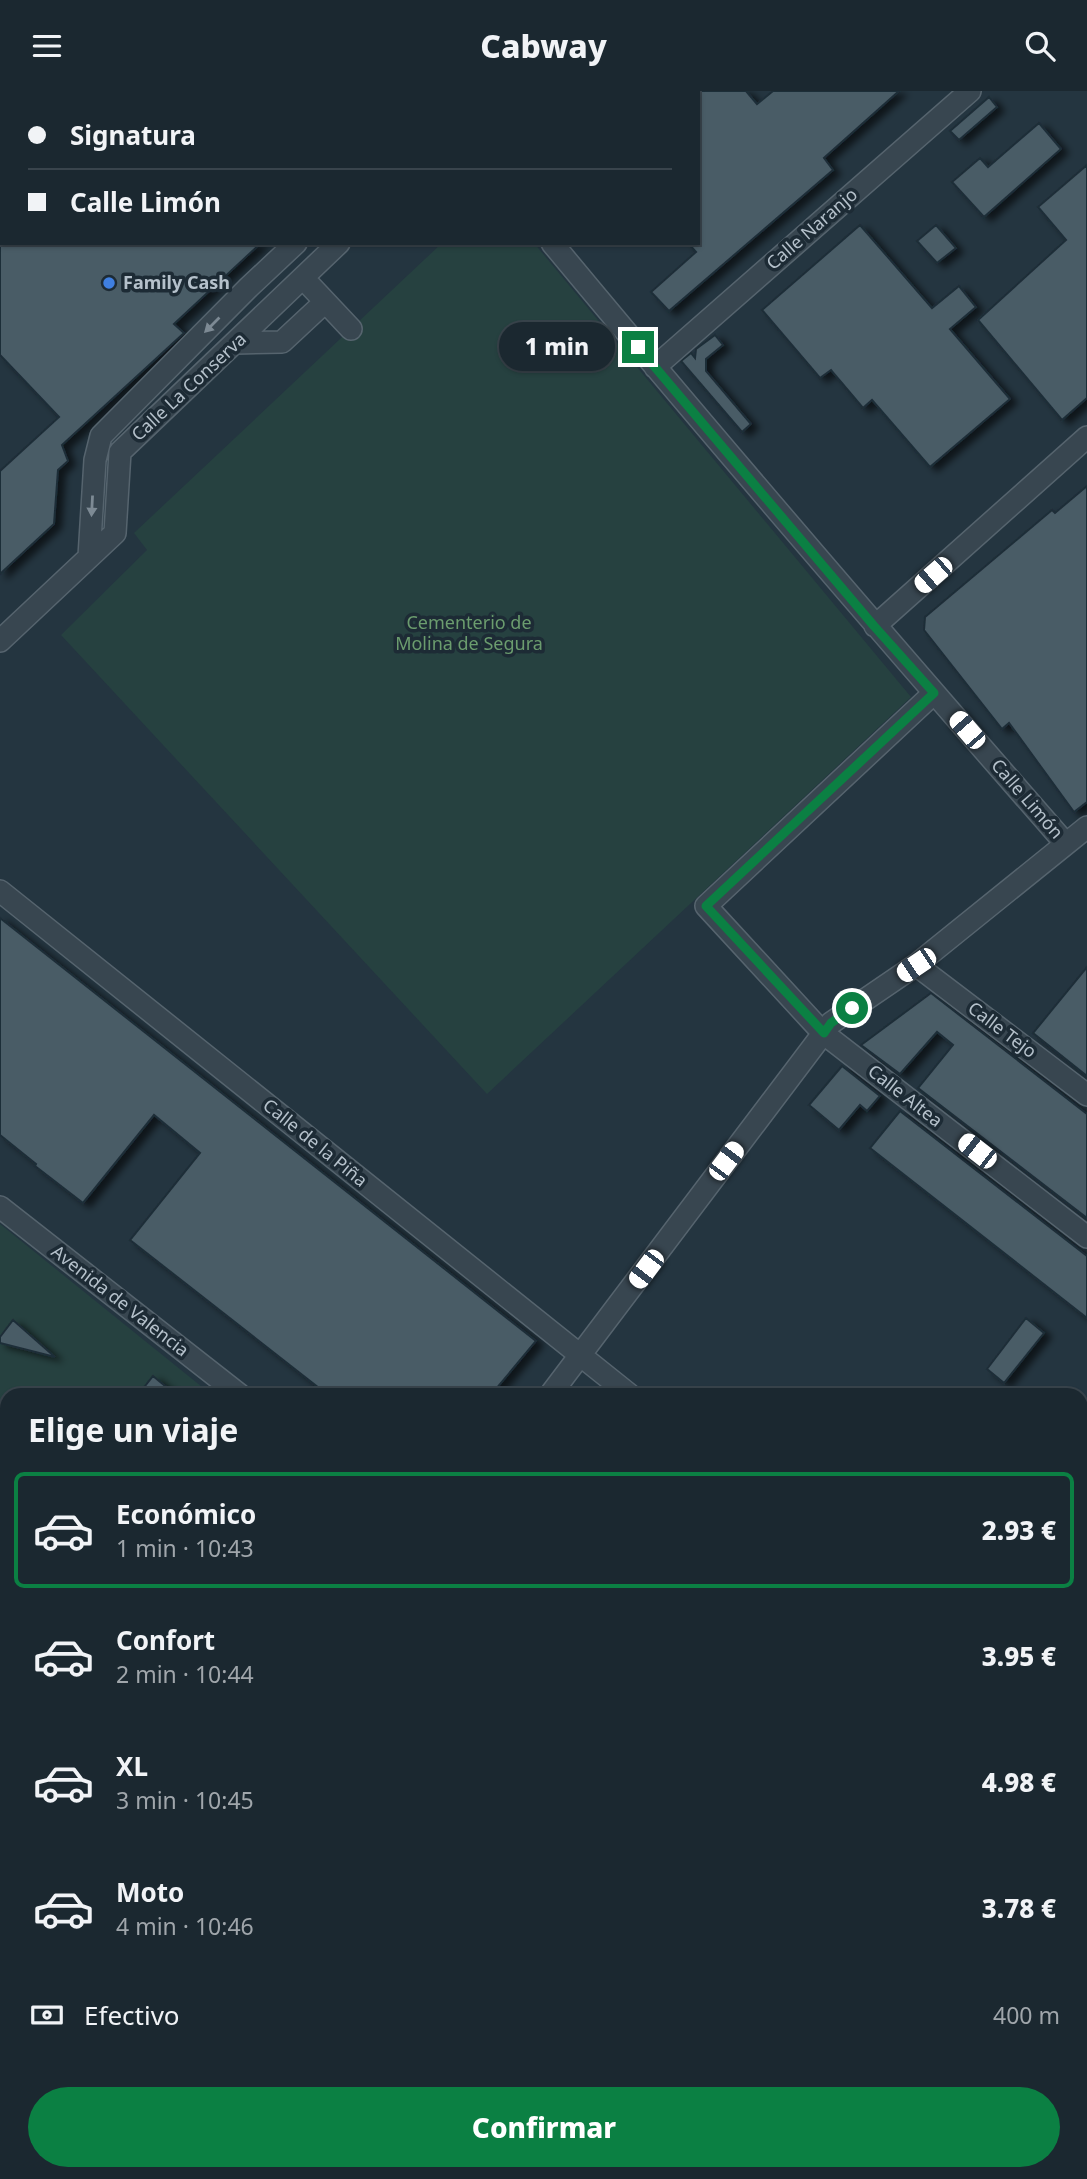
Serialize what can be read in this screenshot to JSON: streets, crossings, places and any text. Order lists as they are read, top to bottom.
{
  "streets": {
    "street": [
      "Calle Naranjo",
      "Calle La Conserva",
      "Calle Limón",
      "Calle Tejo",
      "Calle Altea",
      "Calle de la Piña",
      "Avenida de Valencia"
    ]
  },
  "crossings": [
    ["Calle Naranjo", "Calle Limón"],
    ["Calle Limón", "Calle Altea"]
  ],
  "parks": ["Cementerio de Molina de Segura"],
  "places": ["Family Cash"],
  "page": {
    "header": "Cabway",
    "banner": ["Signatura", "Calle Limón"],
    "bubble": "1 min",
    "heading": "Elige un viaje",
    "list": [
      {
        "name": "Económico",
        "note": "1 min · 10:43",
        "value": "2.93 €"
      },
      {
        "name": "Confort",
        "note": "2 min · 10:44",
        "value": "3.95 €"
      },
      {
        "name": "XL",
        "note": "3 min · 10:45",
        "value": "4.98 €"
      },
      {
        "name": "Moto",
        "note": "4 min · 10:46",
        "value": "3.78 €"
      }
    ],
    "pay": ["Efectivo", "400 m"],
    "buttons": "Confirmar"
  }
}
